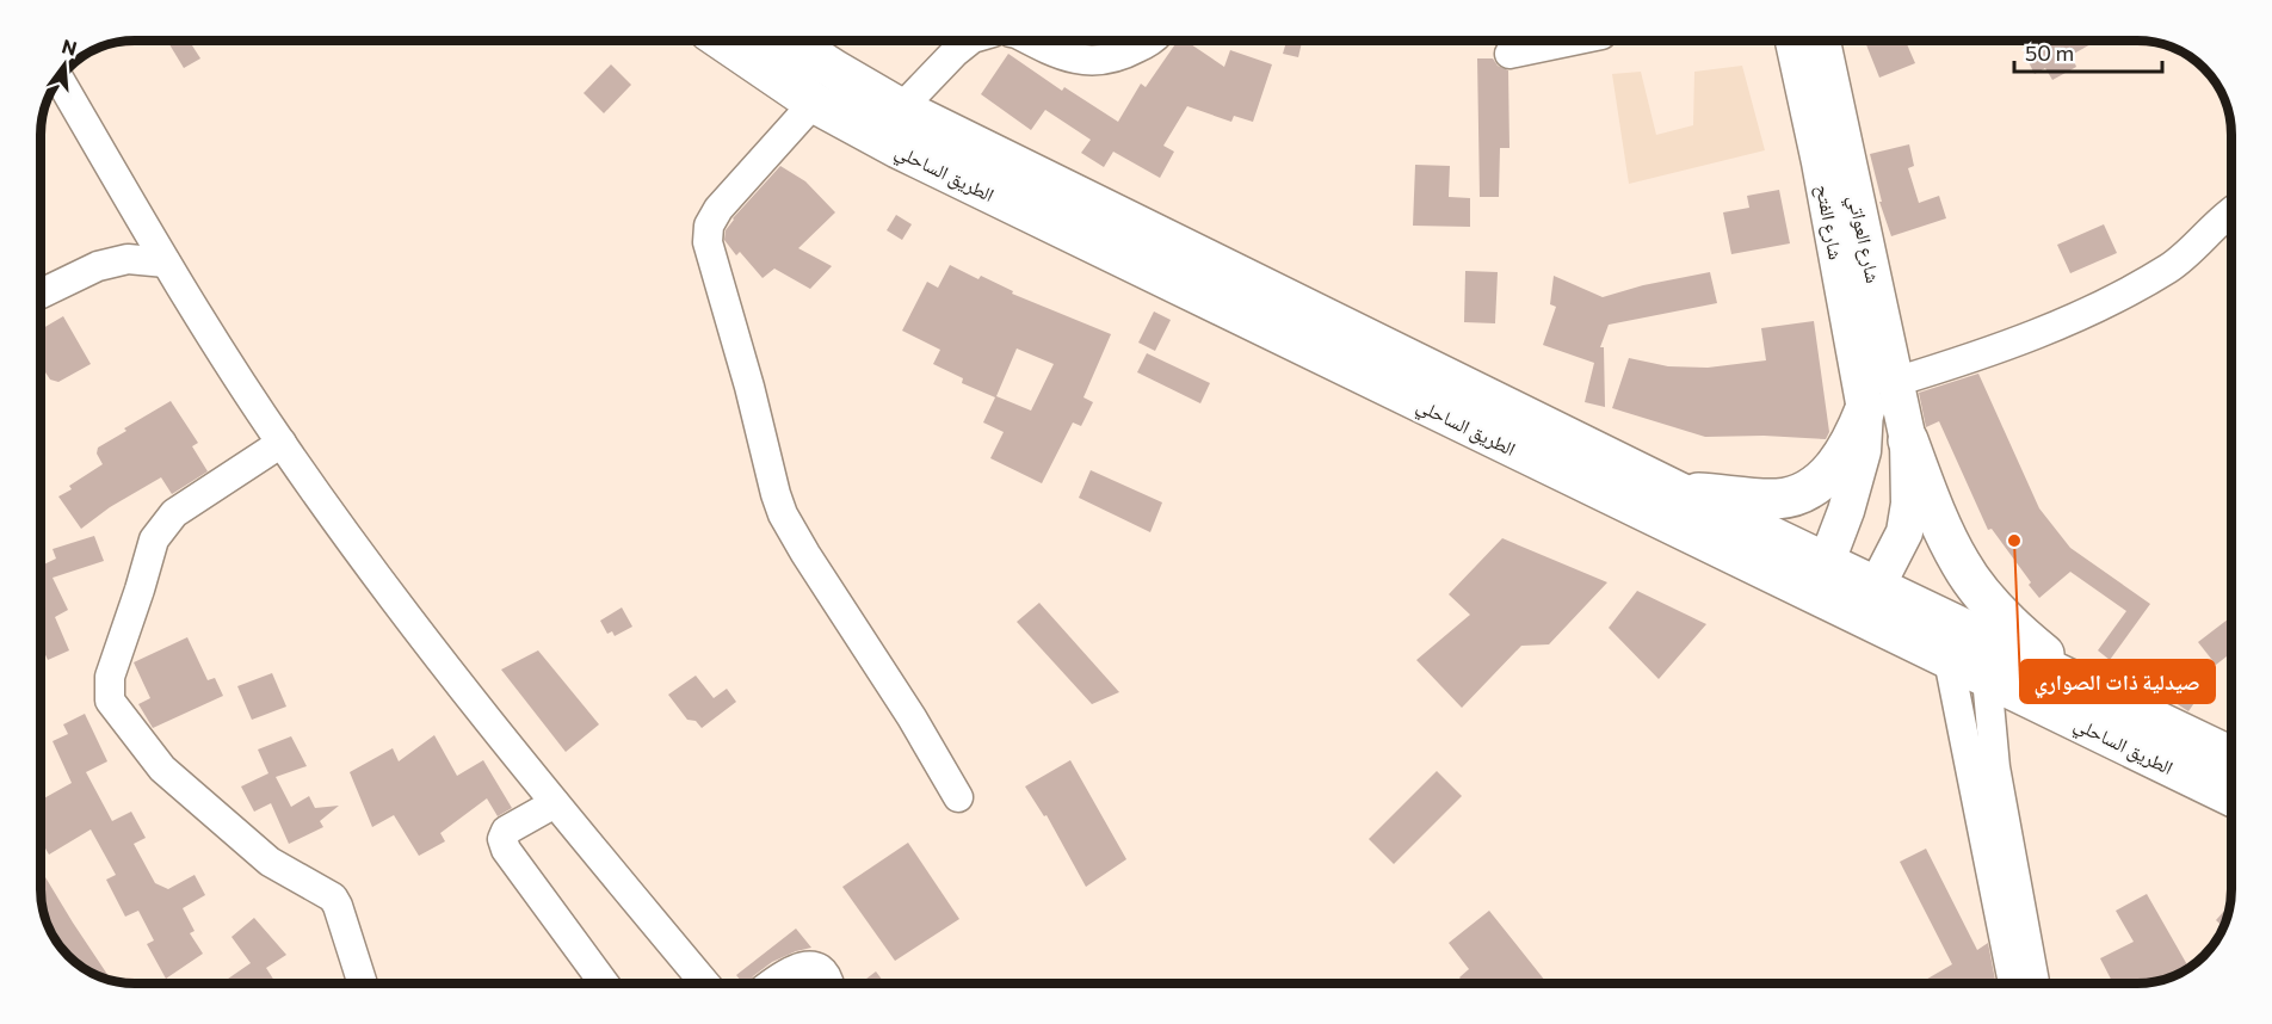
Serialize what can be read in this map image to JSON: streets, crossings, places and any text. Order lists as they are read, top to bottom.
{
  "streets": {
    "highway": ["الطريق الساحلي"],
    "main road": ["شارع الفتح", "شارع العواتي"]
  },
  "crossings": [
    ["الطريق الساحلي", "شارع الفتح"],
    ["الطريق الساحلي", "شارع العواتي"]
  ],
  "places": ["صيدلية ذات الصواري"],
  "scale_bar": "50 m",
  "north": "top"
}
